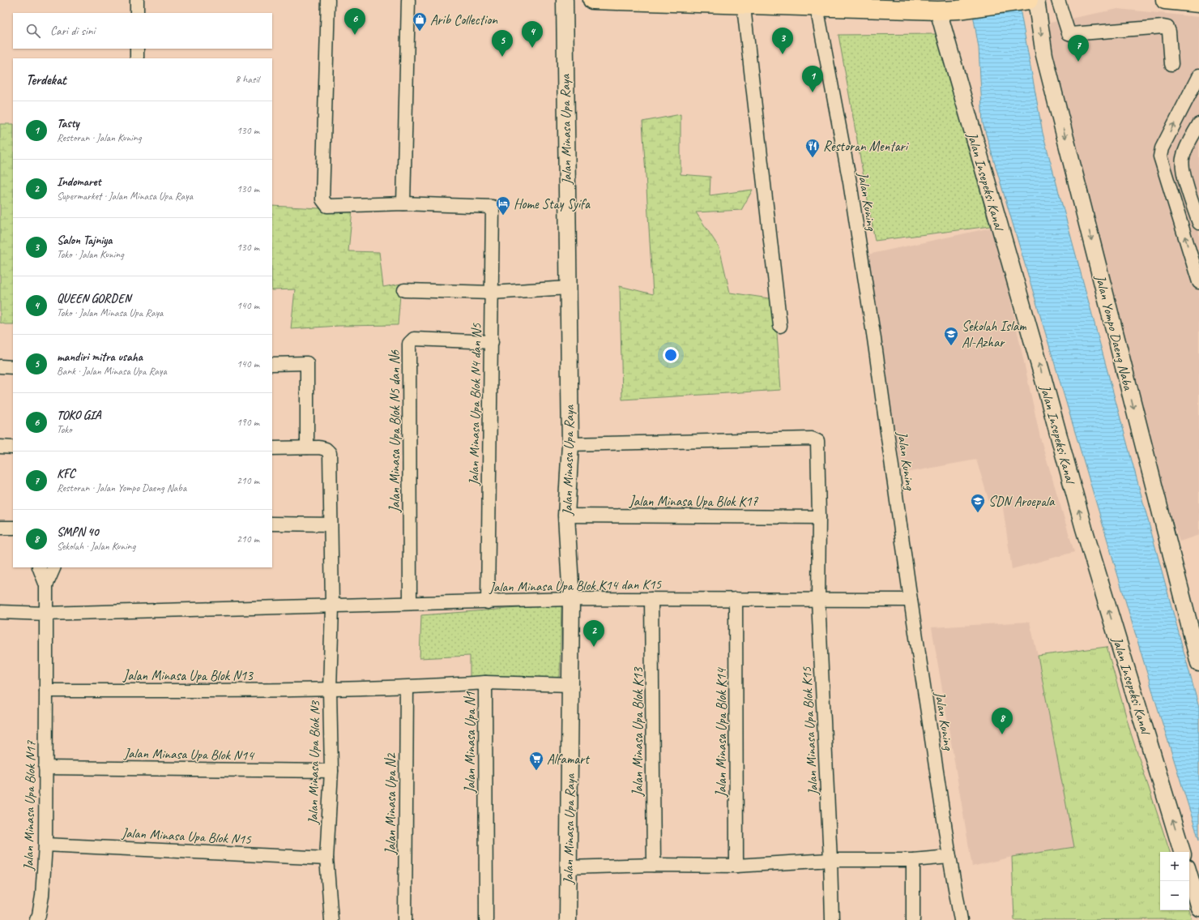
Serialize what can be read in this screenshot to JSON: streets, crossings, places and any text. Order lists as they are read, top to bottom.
{
  "streets": {
    "street": [
      "Jalan Minasa Upa Raya",
      "Jalan Insepeksi Kanal",
      "Jalan Kuning",
      "Jalan Yompo Daeng Naba",
      "Jalan Minasa Upa Blok N4 dan N5",
      "Jalan Minasa Upa Blok N5 dan N6",
      "Jalan Minasa Upa Blok K17",
      "Jalan Minasa Upa Blok K14 dan K15",
      "Jalan Minasa Upa Blok N13",
      "Jalan Minasa Upa Blok K15",
      "Jalan Minasa Upa Blok K13",
      "Jalan Minasa Upa Blok K14",
      "Jalan Minasa Upa N1",
      "Jalan Minasa Upa Blok N14",
      "Jalan Minasa Upa Blok N3",
      "Jalan Minasa Upa N2",
      "Jalan Minasa Upa Blok N17",
      "Jalan Minasa Upa Blok N15"
    ]
  },
  "crossings": [
    ["Jalan Minasa Upa Raya", "Jalan Minasa Upa Blok K17"],
    ["Jalan Minasa Upa Raya", "Jalan Minasa Upa Blok K14 dan K15"],
    ["Jalan Minasa Upa Raya", "Jalan Minasa Upa Blok K15"],
    ["Jalan Kuning", "Jalan Minasa Upa Blok K14 dan K15"],
    ["Jalan Minasa Upa Blok N4 dan N5", "Jalan Minasa Upa Blok N5 dan N6"],
    ["Jalan Minasa Upa Blok N4 dan N5", "Jalan Minasa Upa Blok K14 dan K15"],
    ["Jalan Minasa Upa Blok N5 dan N6", "Jalan Minasa Upa Blok K14 dan K15"],
    ["Jalan Minasa Upa Blok K17", "Jalan Minasa Upa Blok K15"],
    ["Jalan Minasa Upa Blok K14 dan K15", "Jalan Minasa Upa Blok K15"],
    ["Jalan Minasa Upa Blok K14 dan K15", "Jalan Minasa Upa Blok K13"],
    ["Jalan Minasa Upa Blok K14 dan K15", "Jalan Minasa Upa Blok K14"],
    ["Jalan Minasa Upa Blok K14 dan K15", "Jalan Minasa Upa Blok N3"],
    ["Jalan Minasa Upa Blok K14 dan K15", "Jalan Minasa Upa Blok N17"],
    ["Jalan Minasa Upa Blok N13", "Jalan Minasa Upa N1"],
    ["Jalan Minasa Upa Blok N13", "Jalan Minasa Upa Blok N3"],
    ["Jalan Minasa Upa Blok N13", "Jalan Minasa Upa Blok N17"],
    ["Jalan Minasa Upa N1", "Jalan Minasa Upa Blok N3"],
    ["Jalan Minasa Upa N1", "Jalan Minasa Upa N2"],
    ["Jalan Minasa Upa Blok N14", "Jalan Minasa Upa Blok N3"],
    ["Jalan Minasa Upa Blok N14", "Jalan Minasa Upa Blok N17"],
    ["Jalan Minasa Upa Blok N3", "Jalan Minasa Upa Blok N15"],
    ["Jalan Minasa Upa Blok N17", "Jalan Minasa Upa Blok N15"]
  ],
  "one_way": ["Jalan Insepeksi Kanal", "Jalan Yompo Daeng Naba"],
  "places": {
    "shop": ["Arib Collection"],
    "restaurant": ["Restoran Mentari"],
    "hotel": ["Home Stay Syifa"],
    "school or university": ["Sekolah Islam Al-Azhar", "SDN Aroepala"],
    "supermarket": ["Alfamart"]
  },
  "page": {
    "pins": [
      "6",
      "4",
      "3",
      "5",
      "7",
      "1",
      "2",
      "8"
    ],
    "search": "Cari di sini",
    "heading": ["Terdekat", "8 hasil"],
    "list": [
      {
        "mark": "1",
        "name": "Tasty",
        "note": "Restoran · Jalan Kuning",
        "value": "130 m"
      },
      {
        "mark": "2",
        "name": "Indomaret",
        "note": "Supermarket · Jalan Minasa Upa Raya",
        "value": "130 m"
      },
      {
        "mark": "3",
        "name": "Salon Tajniya",
        "note": "Toko · Jalan Kuning",
        "value": "130 m"
      },
      {
        "mark": "4",
        "name": "QUEEN GORDEN",
        "note": "Toko · Jalan Minasa Upa Raya",
        "value": "140 m"
      },
      {
        "mark": "5",
        "name": "mandiri mitra usaha",
        "note": "Bank · Jalan Minasa Upa Raya",
        "value": "140 m"
      },
      {
        "mark": "6",
        "name": "TOKO GIA",
        "note": "Toko",
        "value": "190 m"
      },
      {
        "mark": "7",
        "name": "KFC",
        "note": "Restoran · Jalan Yompo Daeng Naba",
        "value": "210 m"
      },
      {
        "mark": "8",
        "name": "SMPN 40",
        "note": "Sekolah · Jalan Kuning",
        "value": "210 m"
      }
    ],
    "map_buttons": ["+", "−"]
  }
}
